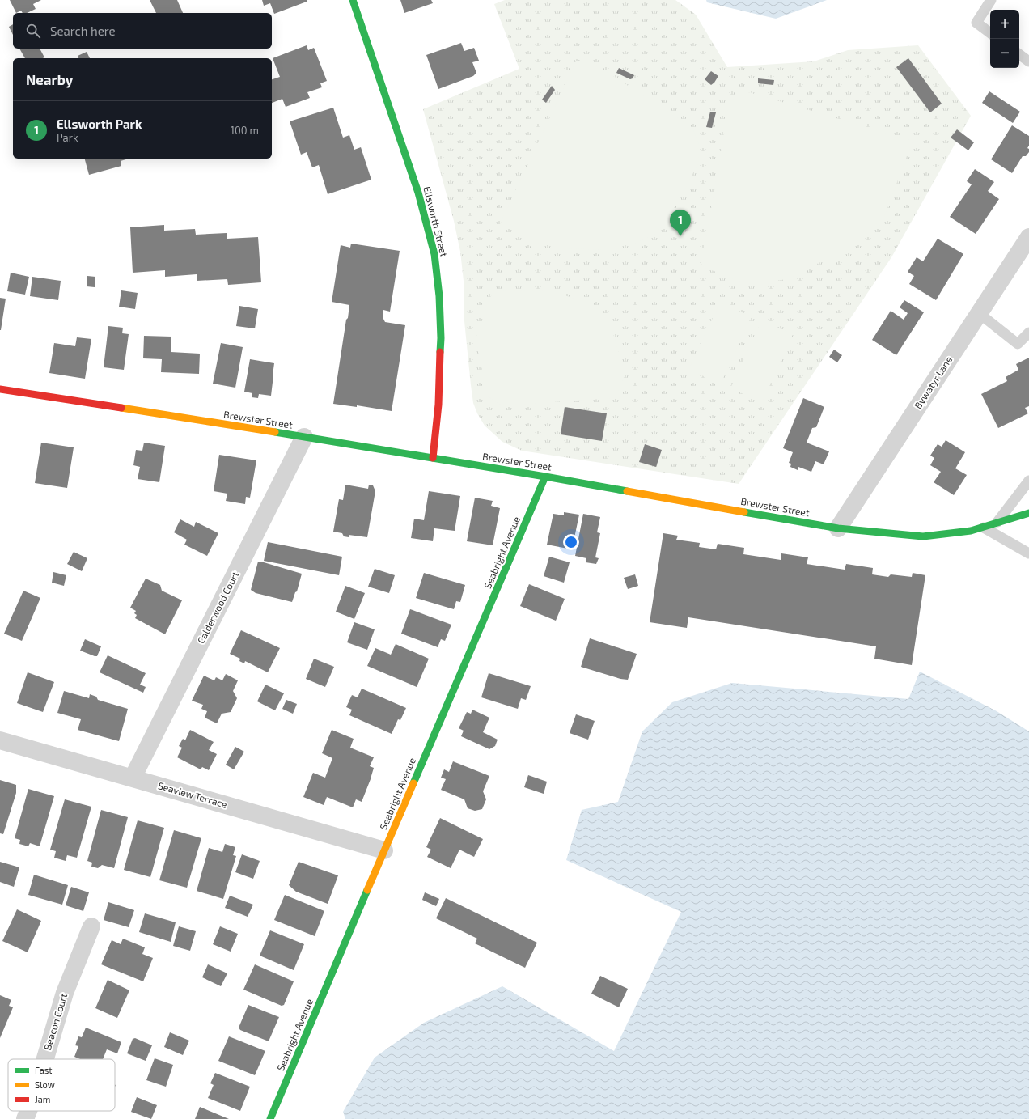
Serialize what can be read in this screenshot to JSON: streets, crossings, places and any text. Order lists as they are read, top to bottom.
{
  "streets": {
    "street": [
      "Ellsworth Street",
      "Bywatyr Lane",
      "Brewster Street",
      "Seabright Avenue",
      "Calderwood Court",
      "Seaview Terrace",
      "Beacon Court"
    ]
  },
  "crossings": [
    ["Ellsworth Street", "Brewster Street"],
    ["Bywatyr Lane", "Brewster Street"],
    ["Brewster Street", "Seabright Avenue"],
    ["Brewster Street", "Calderwood Court"],
    ["Seabright Avenue", "Seaview Terrace"],
    ["Calderwood Court", "Seaview Terrace"]
  ],
  "legend": ["Fast", "Slow", "Jam"],
  "page": {
    "map_buttons": ["+", "−"],
    "search": "Search here",
    "heading": "Nearby",
    "list": [
      {
        "mark": "1",
        "name": "Ellsworth Park",
        "note": "Park",
        "value": "100 m"
      }
    ],
    "pins": "1"
  }
}
